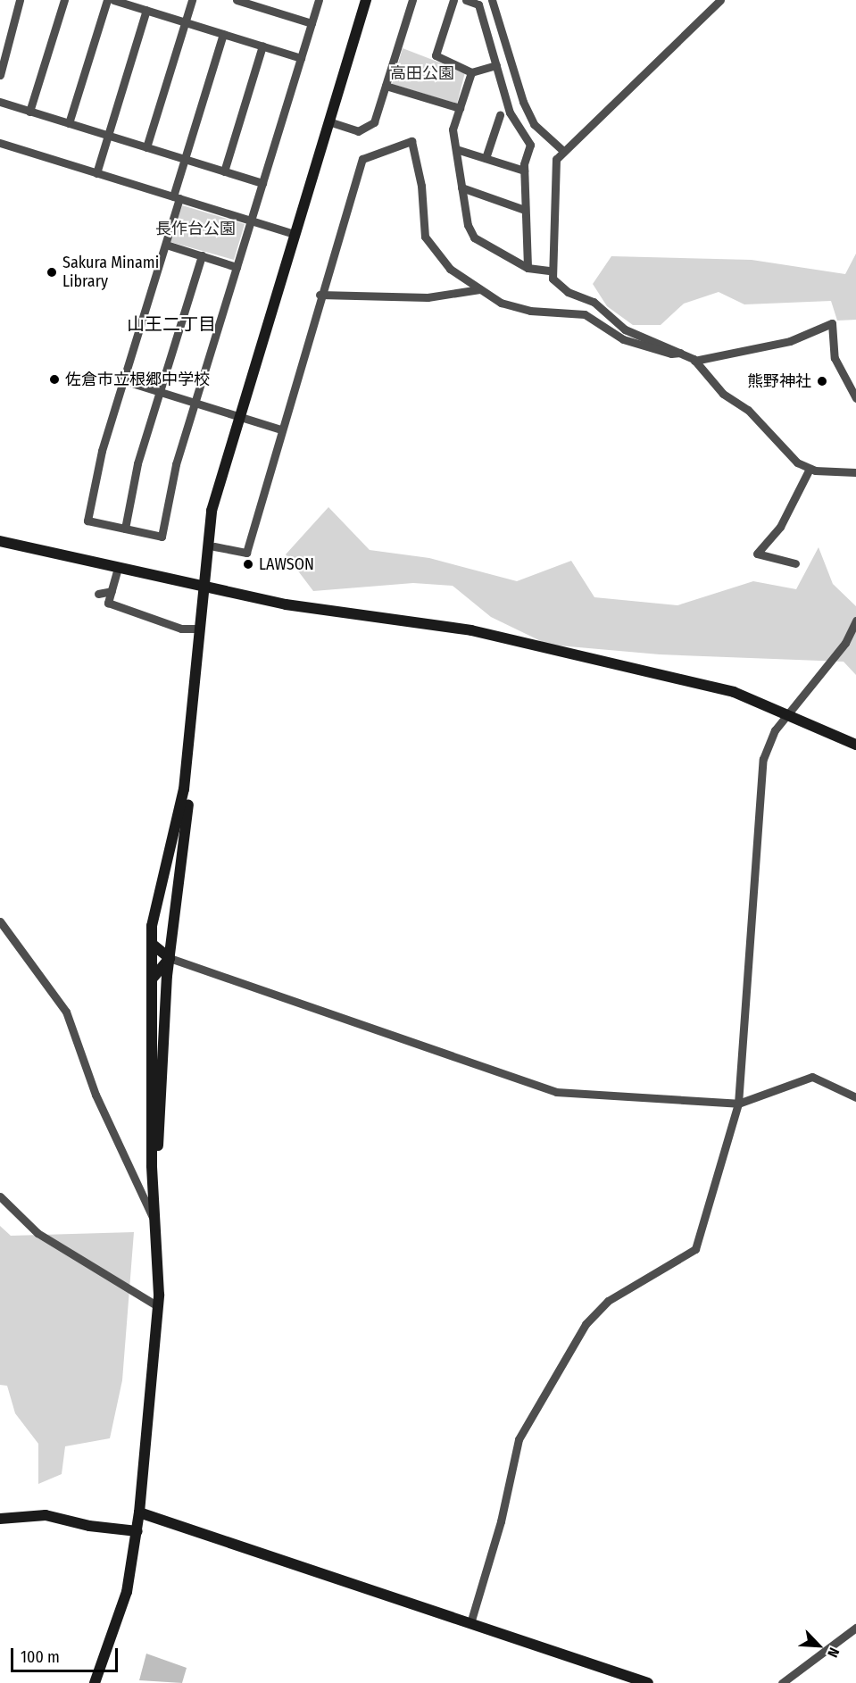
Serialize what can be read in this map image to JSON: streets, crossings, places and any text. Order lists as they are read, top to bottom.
{
  "districts": ["山王二丁目"],
  "parks": ["高田公園", "長作台公園"],
  "places": [
    "Sakura Minami Library",
    "佐倉市立根郷中学校",
    "熊野神社",
    "LAWSON"
  ],
  "scale_bar": "100 m",
  "north": "bottom right"
}
